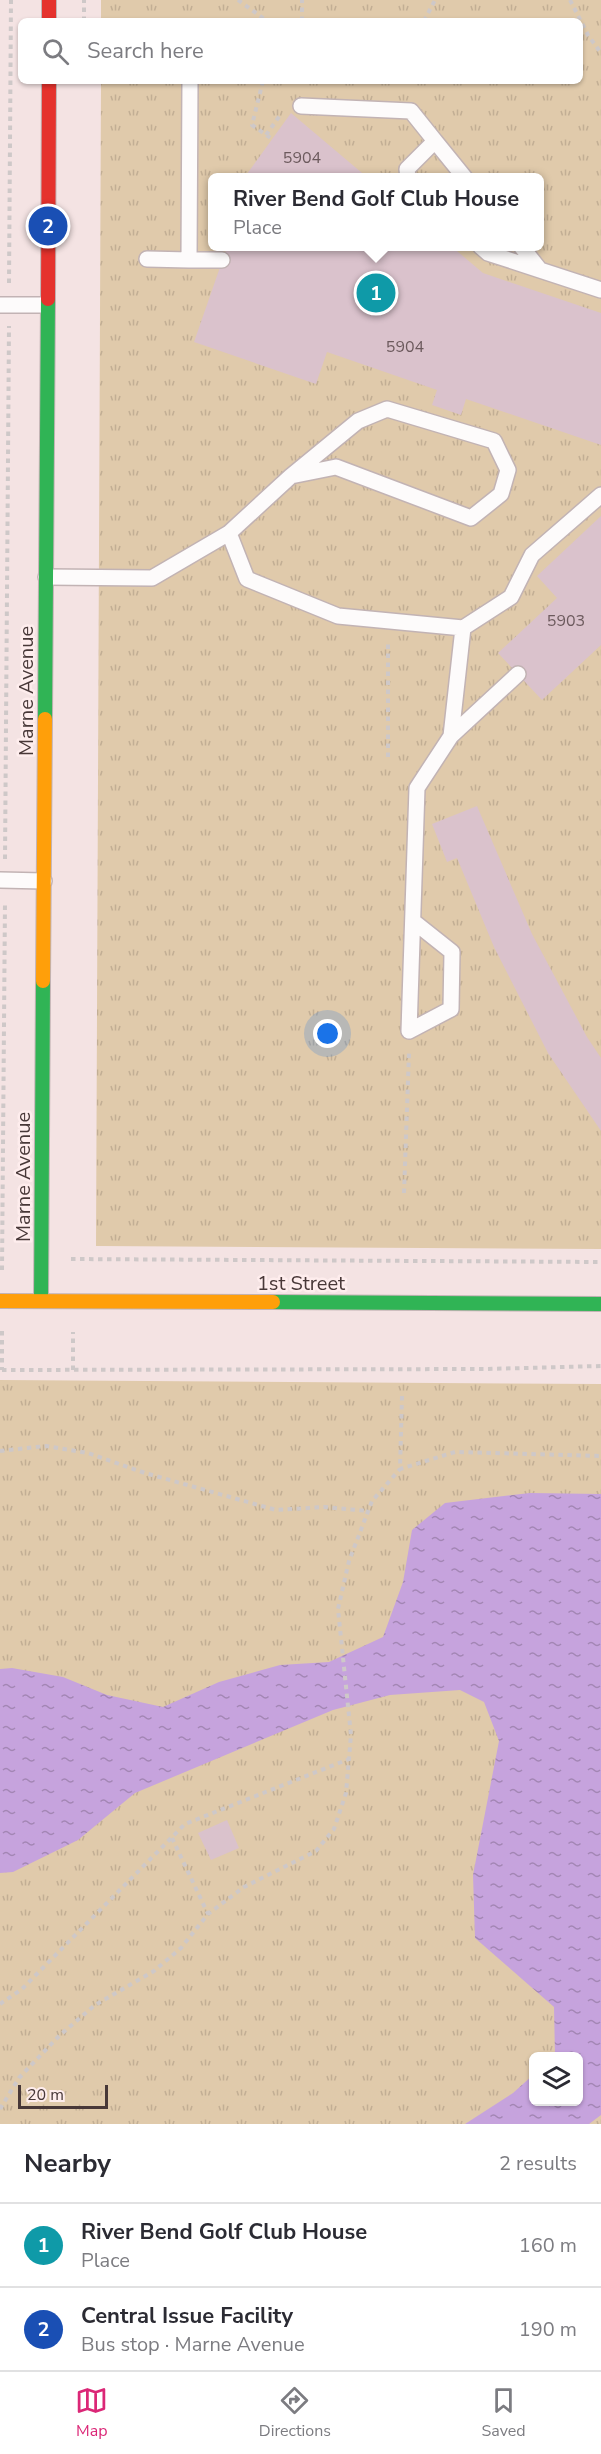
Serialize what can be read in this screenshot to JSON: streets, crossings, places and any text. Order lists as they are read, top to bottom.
{
  "streets": {
    "street": ["Marne Avenue", "1st Street"]
  },
  "crossings": [
    ["Marne Avenue", "1st Street"]
  ],
  "house_numbers": ["5904", "5904", "5903"],
  "scale_bar": "20 m",
  "page": {
    "search": "Search here",
    "popup": ["River Bend Golf Club House", "Place"],
    "pins": ["2", "1"],
    "scale": "20 m",
    "heading": ["Nearby", "2 results"],
    "list": [
      {
        "mark": "1",
        "name": "River Bend Golf Club House",
        "note": "Place",
        "value": "160 m"
      },
      {
        "mark": "2",
        "name": "Central Issue Facility",
        "note": "Bus stop · Marne Avenue",
        "value": "190 m"
      }
    ],
    "nav": ["Map", "Directions", "Saved"]
  }
}
